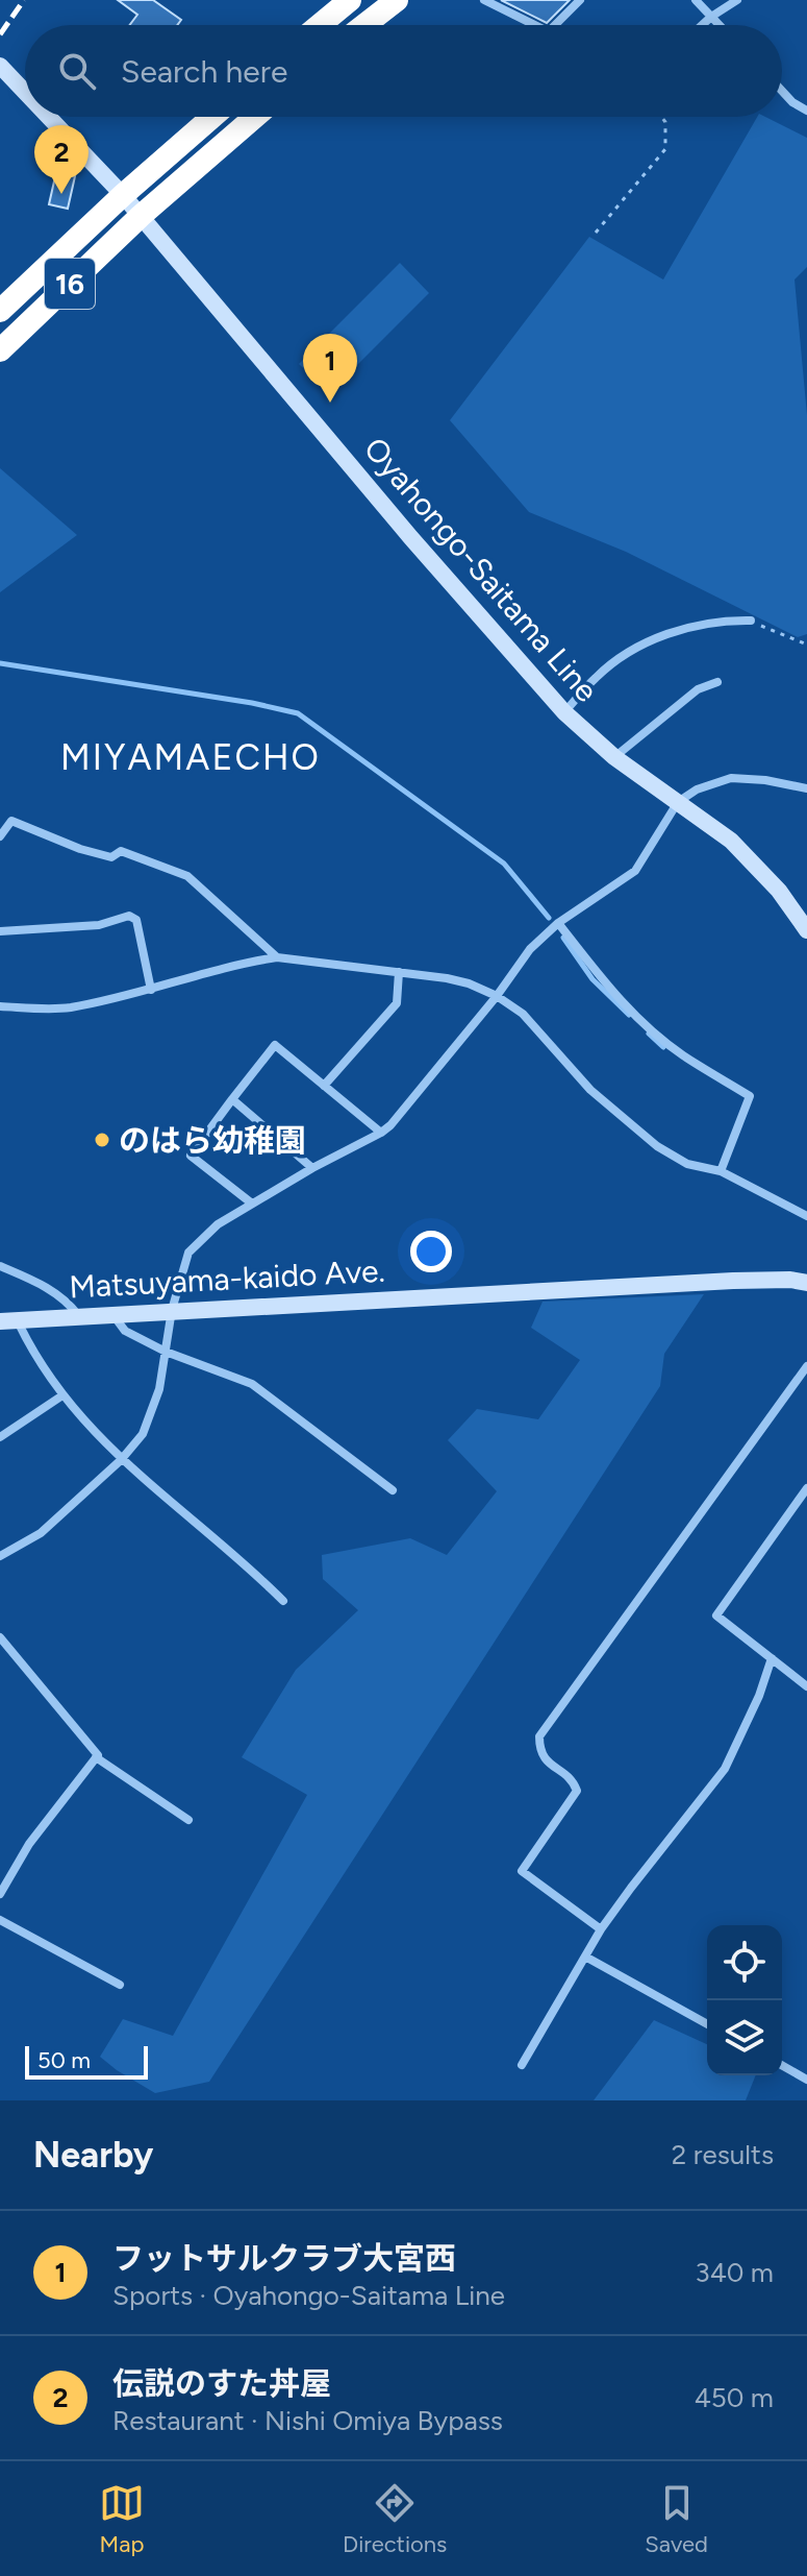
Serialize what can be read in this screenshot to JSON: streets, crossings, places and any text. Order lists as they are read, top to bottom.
{
  "streets": {
    "highway": ["16"],
    "main road": ["Oyahongo-Saitama Line", "Matsuyama-kaido Ave."]
  },
  "crossings": [
    ["16", "Oyahongo-Saitama Line"]
  ],
  "districts": ["MIYAMAECHO"],
  "places": ["のはら幼稚園"],
  "scale_bar": "50 m",
  "page": {
    "search": "Search here",
    "pins": ["2", "1"],
    "scale": "50 m",
    "heading": ["Nearby", "2 results"],
    "list": [
      {
        "mark": "1",
        "name": "フットサルクラブ大宮西",
        "note": "Sports · Oyahongo-Saitama Line",
        "value": "340 m"
      },
      {
        "mark": "2",
        "name": "伝説のすた丼屋",
        "note": "Restaurant · Nishi Omiya Bypass",
        "value": "450 m"
      }
    ],
    "nav": ["Map", "Directions", "Saved"]
  }
}
